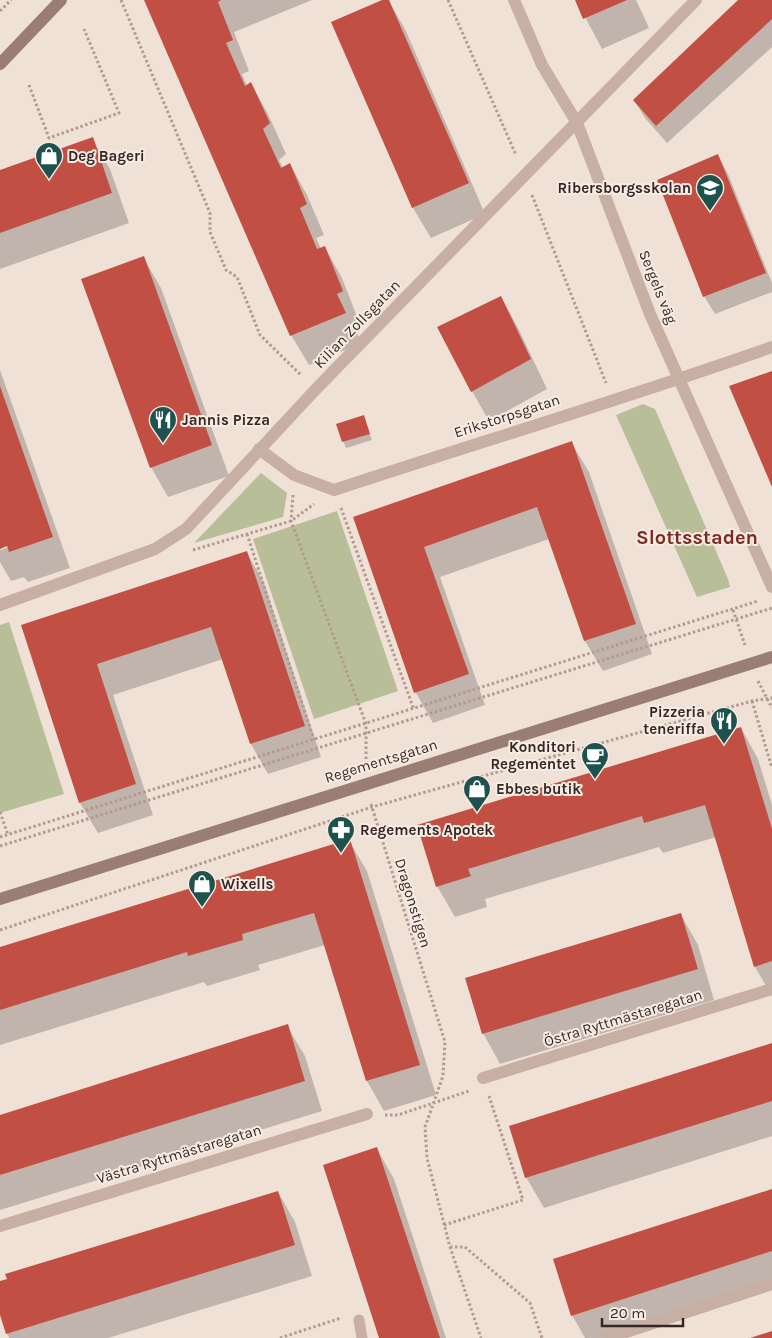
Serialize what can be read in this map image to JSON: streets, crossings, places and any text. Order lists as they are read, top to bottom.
{
  "streets": {
    "street": [
      "Sergels väg",
      "Kilian Zollsgatan",
      "Erikstorpsgatan",
      "Regementsgatan",
      "Östra Ryttmästaregatan",
      "Västra Ryttmästaregatan"
    ],
    "path": ["Dragonstigen"]
  },
  "crossings": [
    ["Sergels väg", "Kilian Zollsgatan"],
    ["Sergels väg", "Erikstorpsgatan"],
    ["Regementsgatan", "Dragonstigen"]
  ],
  "districts": ["Slottsstaden"],
  "places": {
    "shop": ["Deg Bageri", "Ebbes butik", "Wixells"],
    "school or university": ["Ribersborgsskolan"],
    "restaurant": ["Jannis Pizza", "Pizzeria teneriffa"],
    "cafe": ["Konditori Regementet"],
    "pharmacy": ["Regements Apotek"]
  },
  "scale_bar": "20 m"
}
